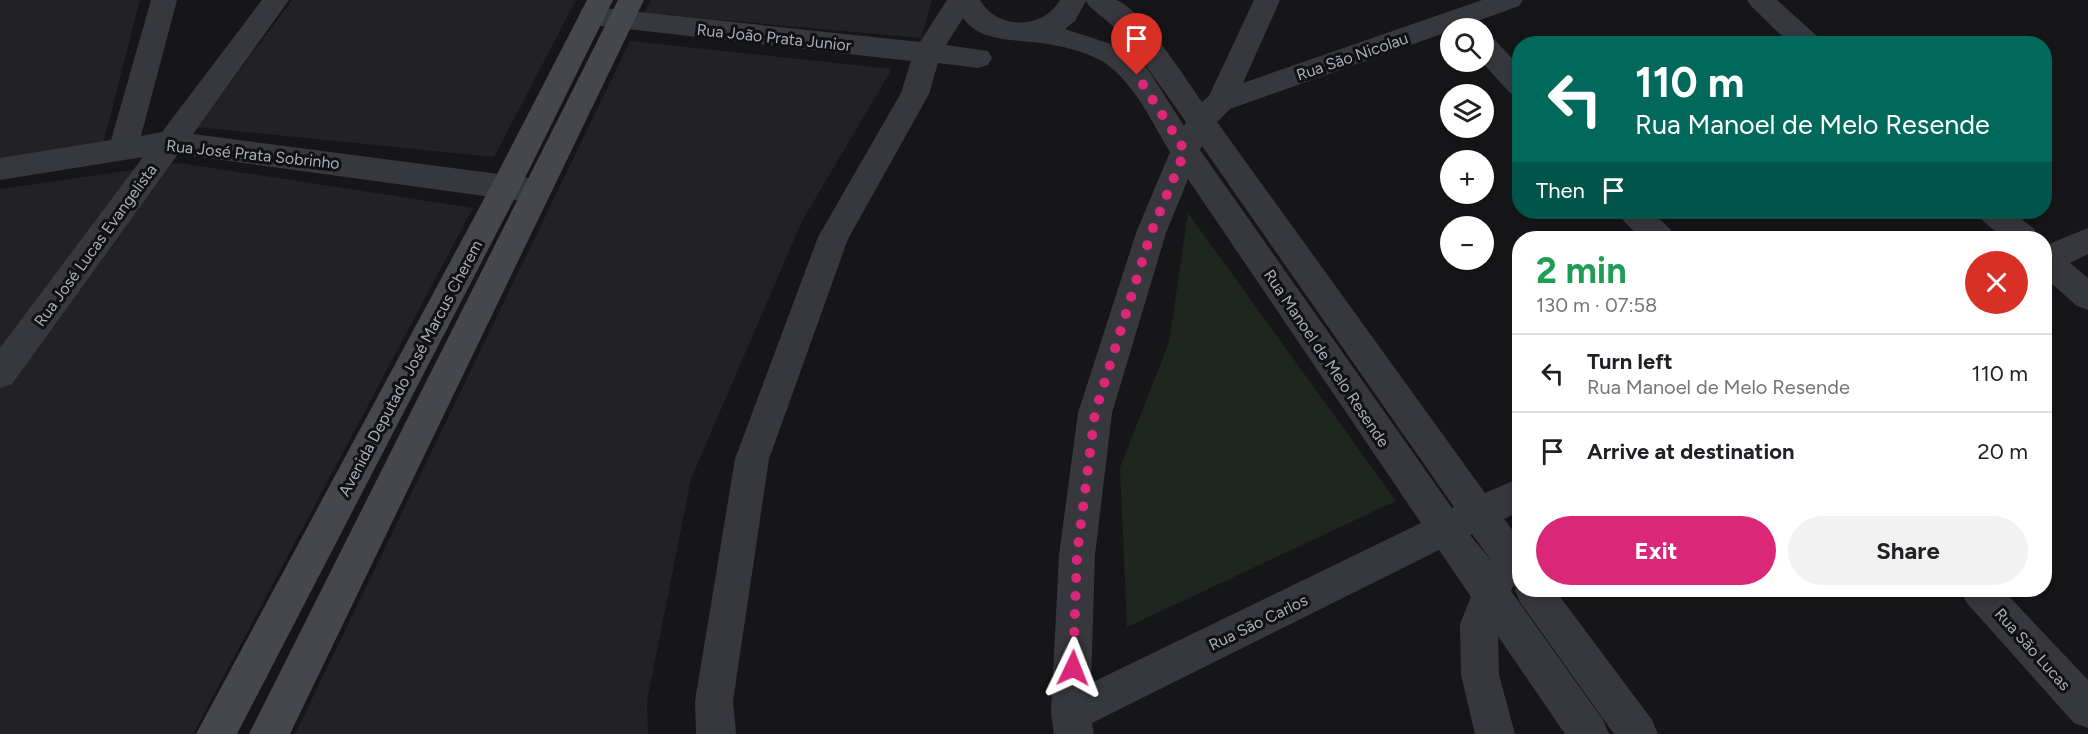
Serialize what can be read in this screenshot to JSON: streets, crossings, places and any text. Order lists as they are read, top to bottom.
{
  "streets": {
    "main road": ["Avenida Deputado José Marcus Cherem"],
    "street": [
      "Rua João Prata Junior",
      "Rua São Nicolau",
      "Rua José Prata Sobrinho",
      "Rua José Lucas Evangelista",
      "Rua Manoel de Melo Resende",
      "Rua São Carlos",
      "Rua São Lucas"
    ]
  },
  "crossings": [
    ["Rua João Prata Junior", "Avenida Deputado José Marcus Cherem"],
    ["Rua São Nicolau", "Rua Manoel de Melo Resende"],
    ["Rua José Prata Sobrinho", "Rua José Lucas Evangelista"],
    ["Rua José Prata Sobrinho", "Avenida Deputado José Marcus Cherem"],
    ["Rua Manoel de Melo Resende", "Rua São Carlos"]
  ],
  "page": {
    "map_buttons": ["+", "−"],
    "turn": ["110 m", "Rua Manoel de Melo Resende"],
    "then": "Then",
    "heading": ["2 min", "130 m · 07:58"],
    "list": [
      {
        "name": "Turn left",
        "note": "Rua Manoel de Melo Resende",
        "value": "110 m"
      },
      {
        "name": "Arrive at destination",
        "value": "20 m"
      }
    ],
    "buttons": ["Exit", "Share"]
  }
}
